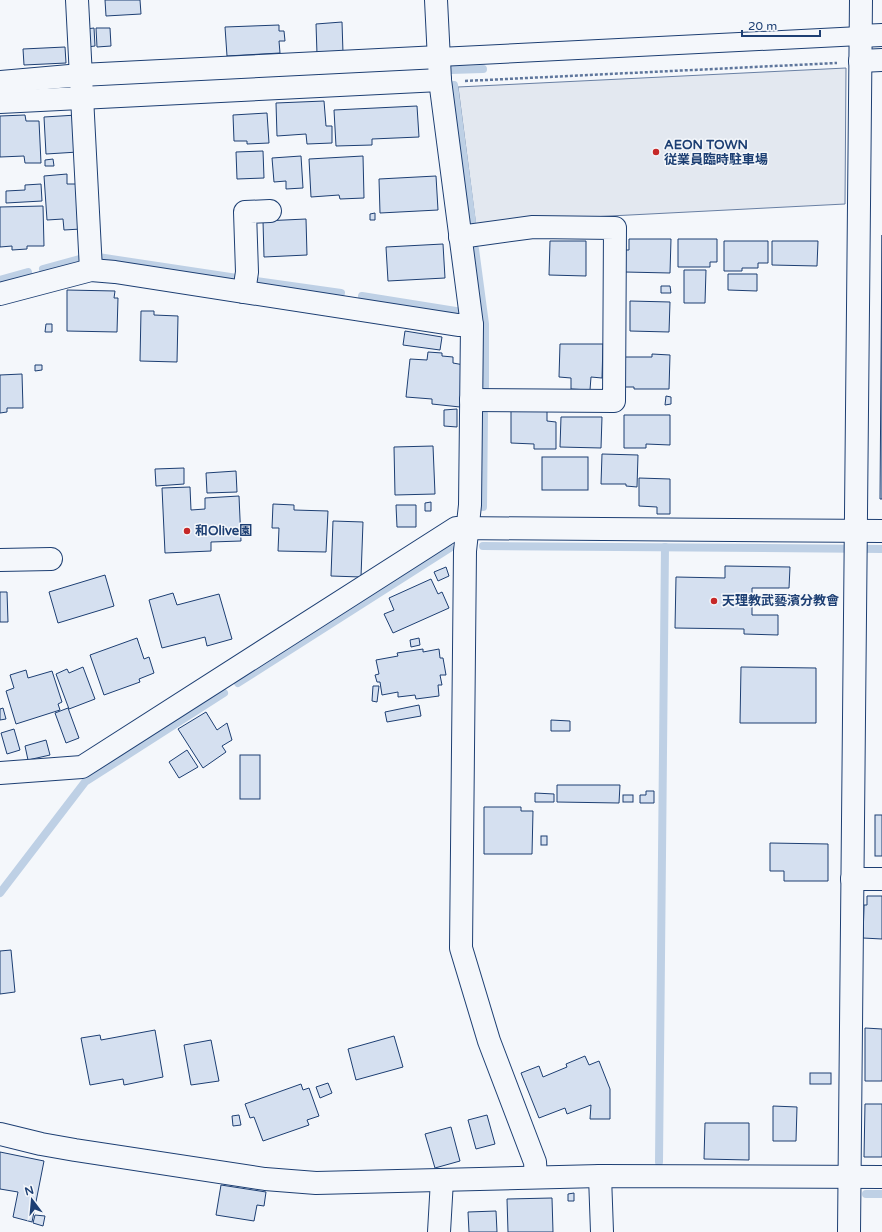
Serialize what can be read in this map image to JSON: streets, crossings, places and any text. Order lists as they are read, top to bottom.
{
  "places": ["AEON TOWN 従業員臨時駐車場", "和Olive園", "天理教武藝濱分教會"],
  "scale_bar": "20 m",
  "north": "top"
}
